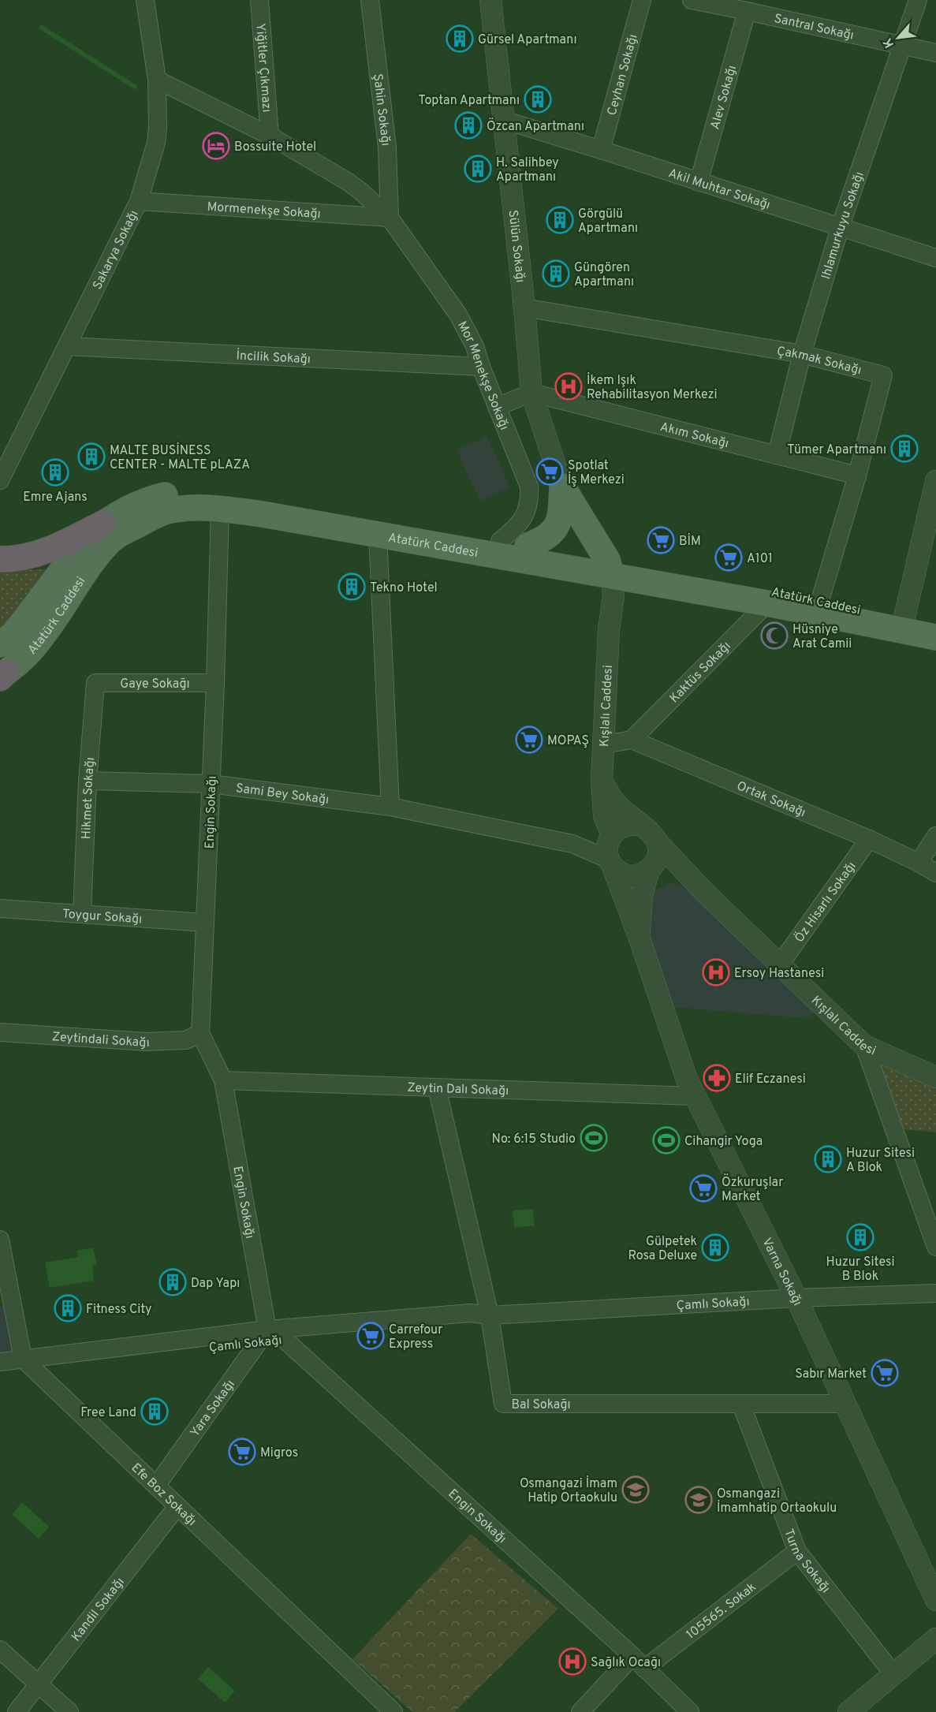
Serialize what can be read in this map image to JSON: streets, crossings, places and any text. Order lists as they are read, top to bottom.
{
  "streets": {
    "main road": ["Atatürk Caddesi"],
    "street": [
      "Santral Sokağı",
      "Yiğitler Çıkmazı",
      "Ceyhan Sokağı",
      "Alev Sokağı",
      "Şahin Sokağı",
      "Akil Muhtar Sokağı",
      "Mormenekşe Sokağı",
      "Ihlamurkuyu Sokağı",
      "Sülün Sokağı",
      "Sakarya Sokağı",
      "İncilik Sokağı",
      "Çakmak Sokağı",
      "Mor Menekşe Sokağı",
      "Akım Sokağı",
      "Kaktüs Sokağı",
      "Gaye Sokağı",
      "Kışlalı Caddesi",
      "Sami Bey Sokağı",
      "Hikmet Sokağı",
      "Ortak Sokağı",
      "Engin Sokağı",
      "Öz Hisarlı Sokağı",
      "Toygur Sokağı",
      "Zeytindali Sokağı",
      "Zeytin Dalı Sokağı",
      "Varna Sokağı",
      "Çamlı Sokağı",
      "Bal Sokağı",
      "Yara Sokağı",
      "Efe Boz Sokağı",
      "Turna Sokağı",
      "Kandil Sokağı",
      "105565. Sokak"
    ]
  },
  "crossings": [
    ["Santral Sokağı", "Alev Sokağı"],
    ["Santral Sokağı", "Ihlamurkuyu Sokağı"],
    ["Yiğitler Çıkmazı", "Mor Menekşe Sokağı"],
    ["Ceyhan Sokağı", "Akil Muhtar Sokağı"],
    ["Alev Sokağı", "Akil Muhtar Sokağı"],
    ["Şahin Sokağı", "Mormenekşe Sokağı"],
    ["Şahin Sokağı", "Mor Menekşe Sokağı"],
    ["Akil Muhtar Sokağı", "Ihlamurkuyu Sokağı"],
    ["Akil Muhtar Sokağı", "Sülün Sokağı"],
    ["Mormenekşe Sokağı", "Sakarya Sokağı"],
    ["Mormenekşe Sokağı", "Mor Menekşe Sokağı"],
    ["Ihlamurkuyu Sokağı", "Çakmak Sokağı"],
    ["Ihlamurkuyu Sokağı", "Akım Sokağı"],
    ["Sülün Sokağı", "Çakmak Sokağı"],
    ["Sülün Sokağı", "Akım Sokağı"],
    ["Sakarya Sokağı", "İncilik Sokağı"],
    ["Sakarya Sokağı", "Mor Menekşe Sokağı"],
    ["İncilik Sokağı", "Mor Menekşe Sokağı"],
    ["Çakmak Sokağı", "Akım Sokağı"],
    ["Çakmak Sokağı", "Atatürk Caddesi"],
    ["Mor Menekşe Sokağı", "Atatürk Caddesi"],
    ["Atatürk Caddesi", "Kaktüs Sokağı"],
    ["Atatürk Caddesi", "Kışlalı Caddesi"],
    ["Atatürk Caddesi", "Engin Sokağı"],
    ["Kaktüs Sokağı", "Ortak Sokağı"],
    ["Gaye Sokağı", "Hikmet Sokağı"],
    ["Gaye Sokağı", "Engin Sokağı"],
    ["Kışlalı Caddesi", "Sami Bey Sokağı"],
    ["Kışlalı Caddesi", "Öz Hisarlı Sokağı"],
    ["Kışlalı Caddesi", "Varna Sokağı"],
    ["Sami Bey Sokağı", "Hikmet Sokağı"],
    ["Sami Bey Sokağı", "Engin Sokağı"],
    ["Sami Bey Sokağı", "Varna Sokağı"],
    ["Hikmet Sokağı", "Toygur Sokağı"],
    ["Ortak Sokağı", "Öz Hisarlı Sokağı"],
    ["Engin Sokağı", "Toygur Sokağı"],
    ["Engin Sokağı", "Zeytindali Sokağı"],
    ["Engin Sokağı", "Zeytin Dalı Sokağı"],
    ["Engin Sokağı", "Çamlı Sokağı"],
    ["Engin Sokağı", "Yara Sokağı"],
    ["Engin Sokağı", "105565. Sokak"],
    ["Zeytin Dalı Sokağı", "Varna Sokağı"],
    ["Zeytin Dalı Sokağı", "Bal Sokağı"],
    ["Varna Sokağı", "Çamlı Sokağı"],
    ["Varna Sokağı", "Bal Sokağı"],
    ["Çamlı Sokağı", "Bal Sokağı"],
    ["Çamlı Sokağı", "Yara Sokağı"],
    ["Çamlı Sokağı", "Efe Boz Sokağı"],
    ["Bal Sokağı", "Turna Sokağı"],
    ["Yara Sokağı", "Efe Boz Sokağı"],
    ["Efe Boz Sokağı", "Kandil Sokağı"],
    ["Turna Sokağı", "105565. Sokak"]
  ],
  "places": {
    "building": [
      "Gürsel Apartmanı",
      "Toptan Apartmanı",
      "Özcan Apartmanı",
      "H. Salihbey Apartmanı",
      "Görgülü Apartmanı",
      "Güngören Apartmanı",
      "Tümer Apartmanı",
      "MALTE BUSİNESS CENTER - MALTE pLAZA",
      "Emre Ajans",
      "Tekno Hotel",
      "Huzur Sitesi A Blok",
      "Huzur Sitesi B Blok",
      "Gülpetek Rosa Deluxe",
      "Dap Yapı",
      "Fitness City",
      "Free Land"
    ],
    "hotel": ["Bossuite Hotel"],
    "hospital": ["İkem Işık Rehabilitasyon Merkezi", "Ersoy Hastanesi", "Sağlık Ocağı"],
    "supermarket": [
      "Spotlat İş Merkezi",
      "BİM",
      "A101",
      "MOPAŞ",
      "Özkuruşlar Market",
      "Carrefour Express",
      "Sabır Market",
      "Migros"
    ],
    "mosque": ["Hüsniye Arat Camii"],
    "pharmacy": ["Elif Eczanesi"],
    "sports": ["No: 6:15 Studio", "Cihangir Yoga"],
    "school or university": ["Osmangazi İmam Hatip Ortaokulu", "Osmangazi İmamhatip Ortaokulu"]
  },
  "north": "bottom left"
}
